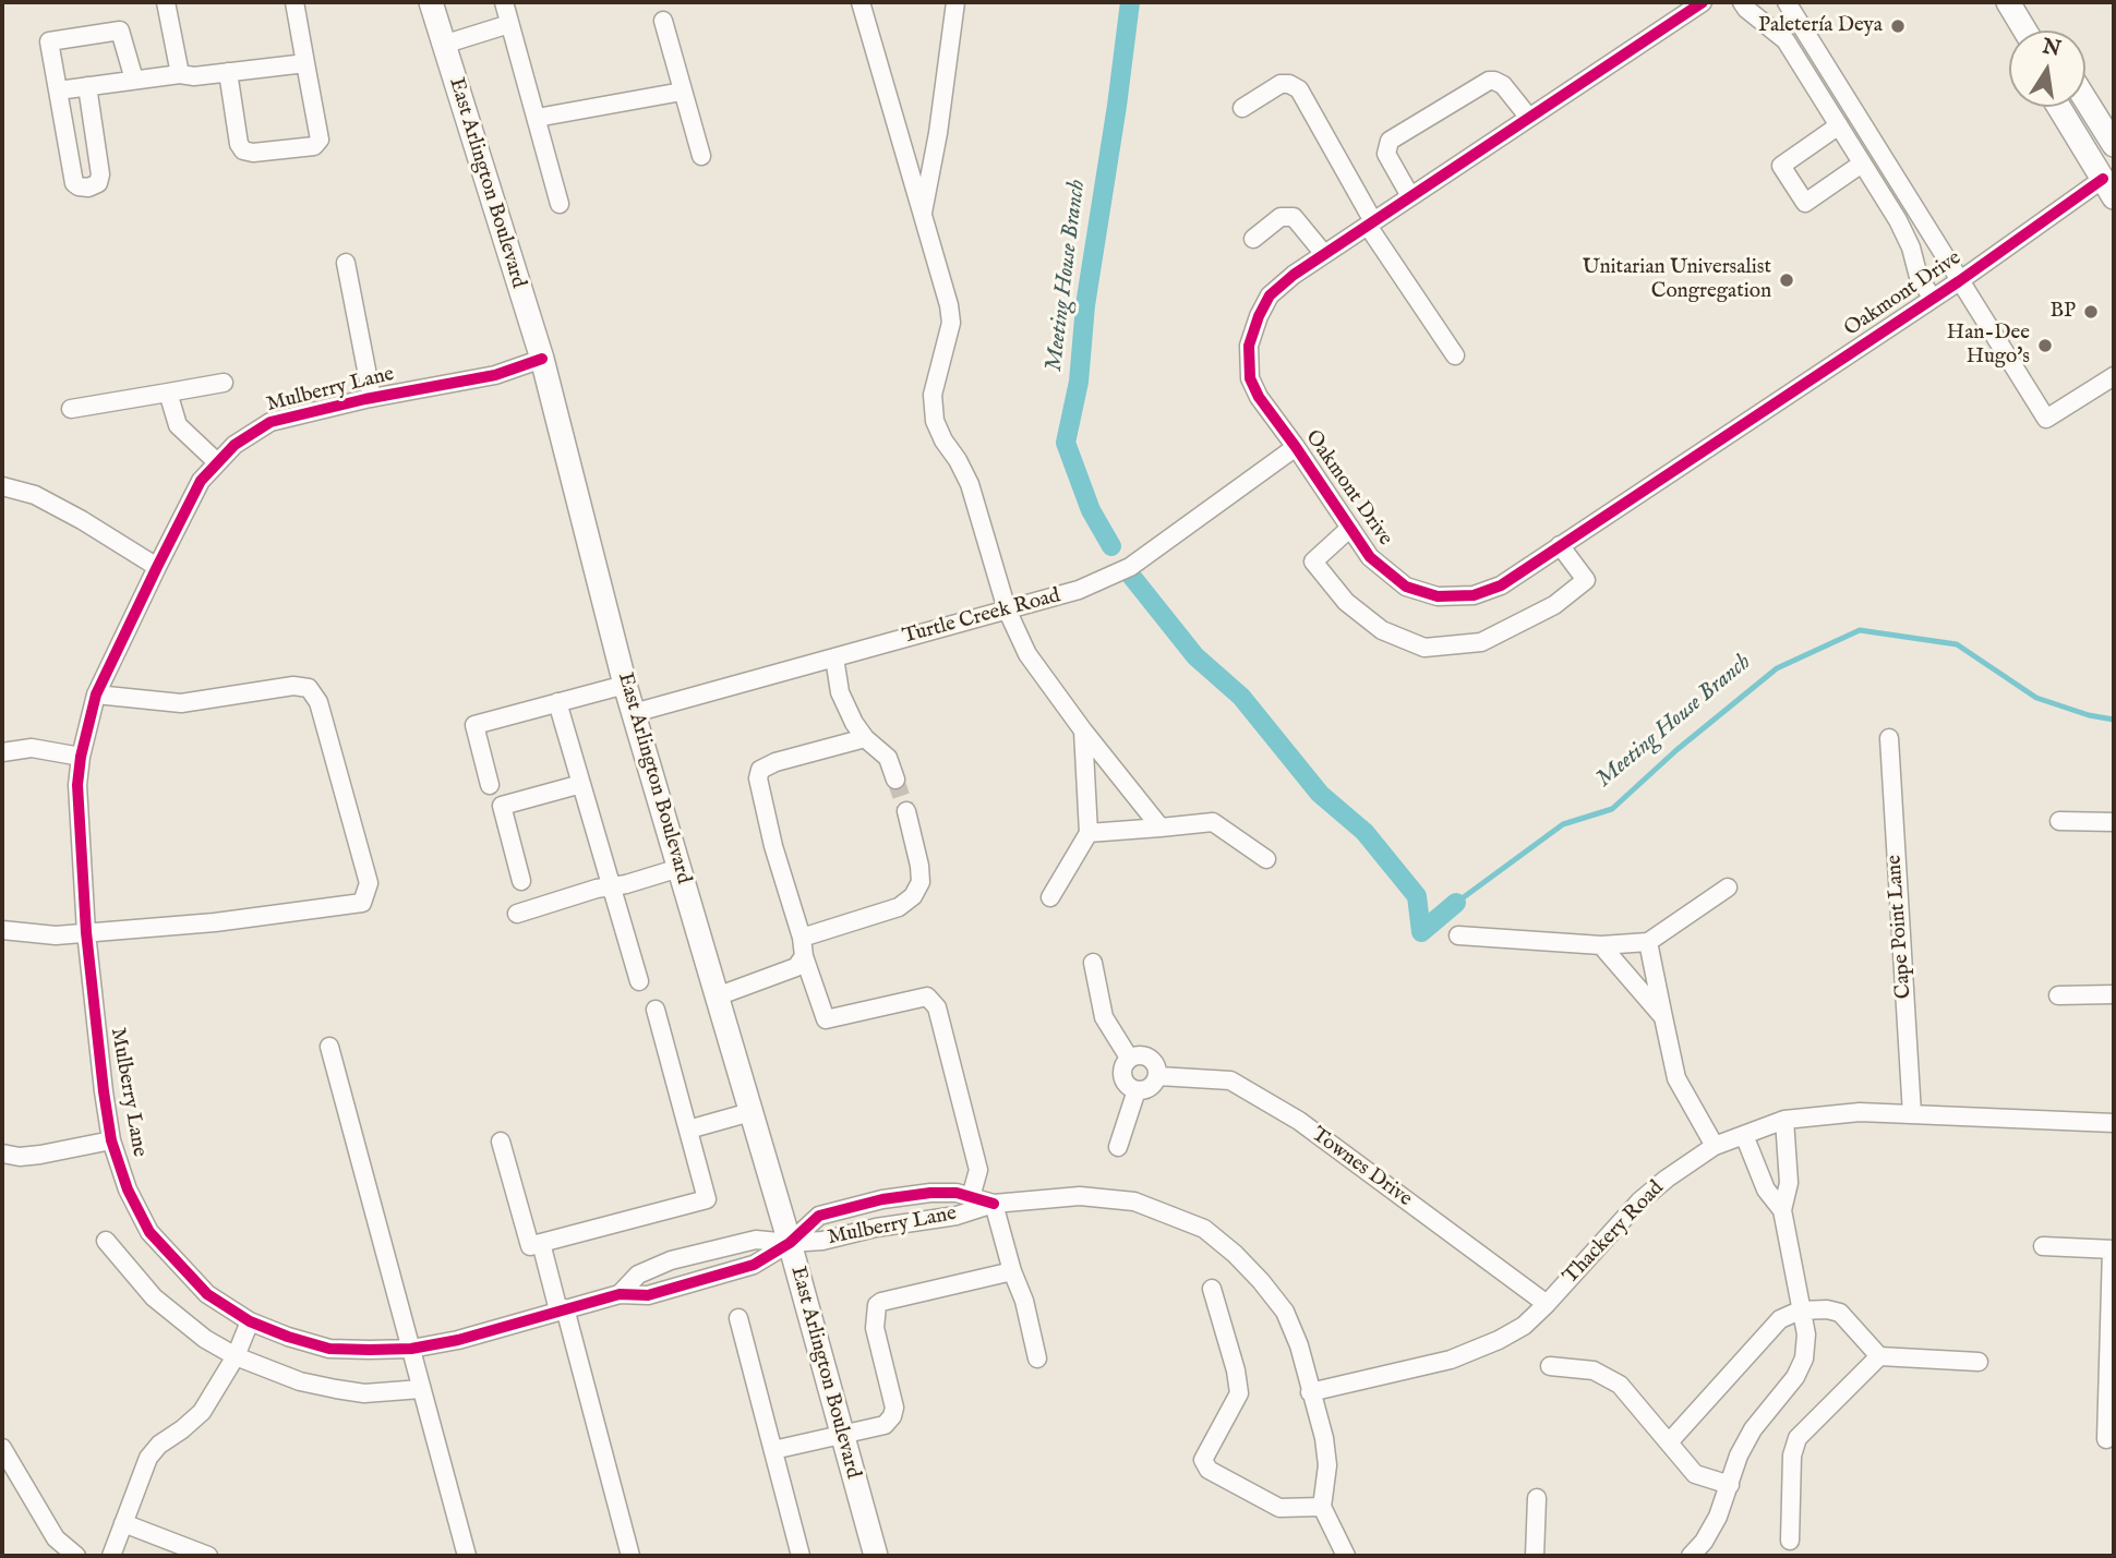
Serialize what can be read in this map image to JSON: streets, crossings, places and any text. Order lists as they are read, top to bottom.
{
  "streets": {
    "main road": ["East Arlington Boulevard"],
    "street": [
      "Oakmont Drive",
      "Mulberry Lane",
      "Turtle Creek Road",
      "Cape Point Lane",
      "Townes Drive",
      "Thackery Road"
    ]
  },
  "crossings": [
    ["East Arlington Boulevard", "Mulberry Lane"],
    ["East Arlington Boulevard", "Turtle Creek Road"],
    ["Oakmont Drive", "Turtle Creek Road"],
    ["Mulberry Lane", "Thackery Road"],
    ["Cape Point Lane", "Thackery Road"],
    ["Townes Drive", "Thackery Road"]
  ],
  "water": ["Meeting House Branch"],
  "places": [
    "Paletería Deya",
    "Unitarian Universalist Congregation",
    "BP",
    "Han-Dee Hugo's"
  ],
  "north": "top"
}
